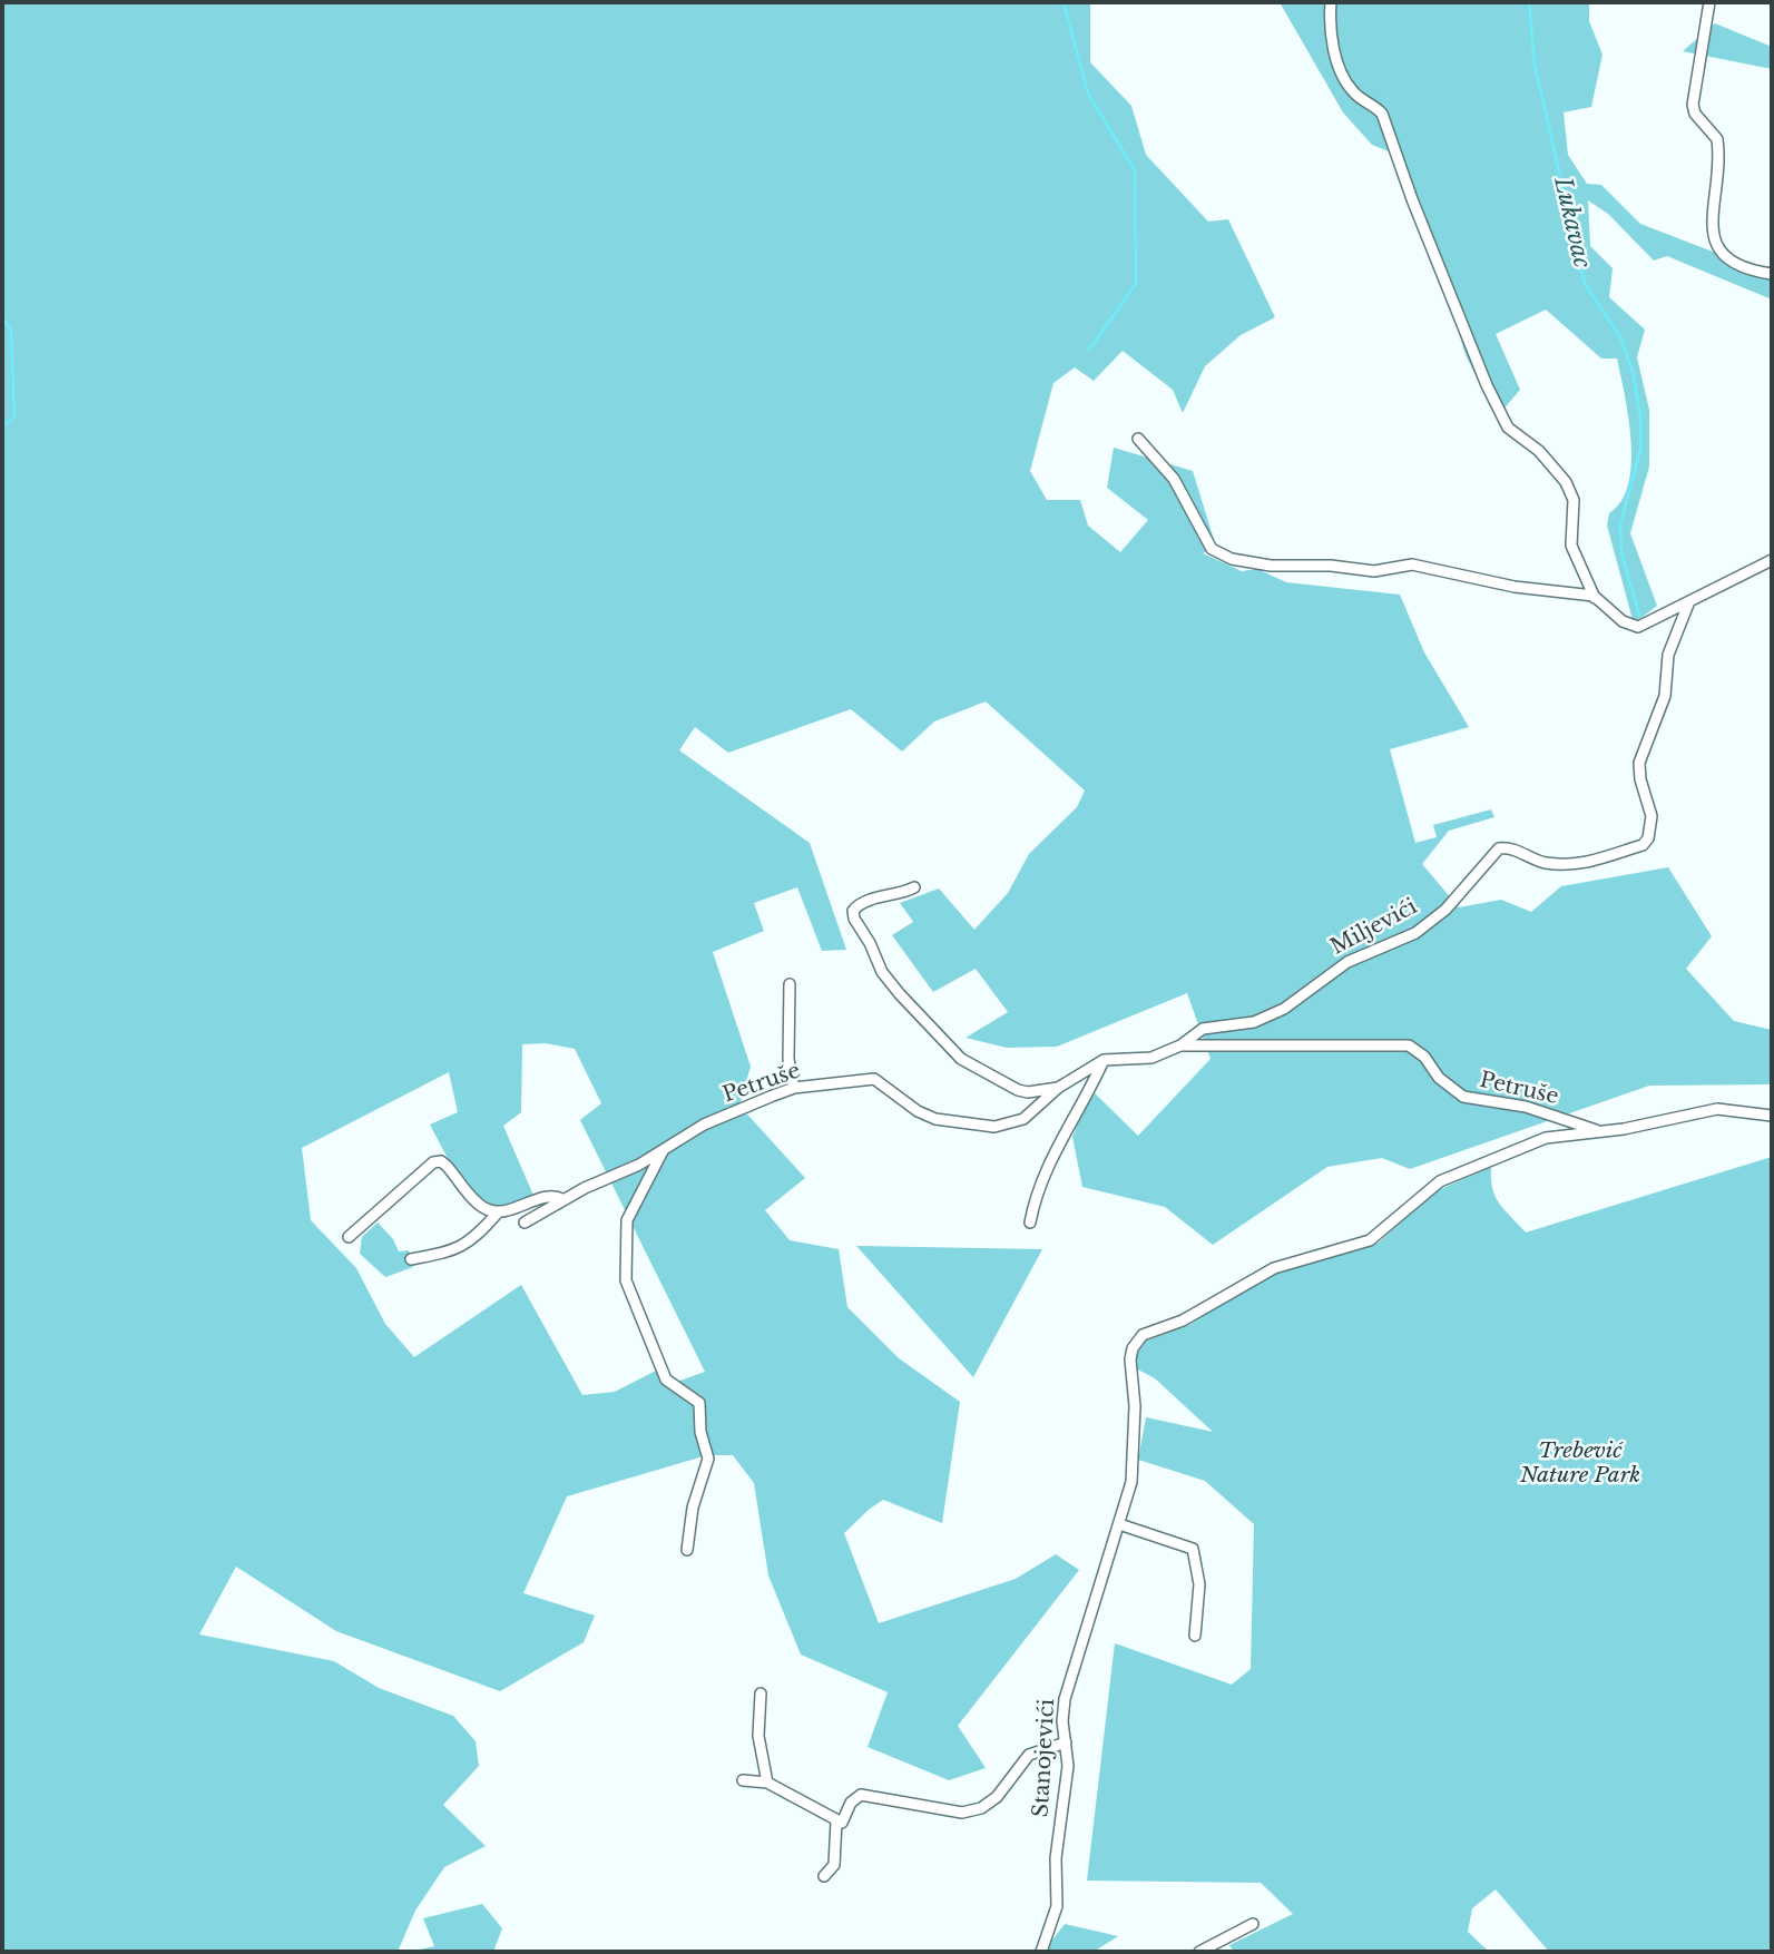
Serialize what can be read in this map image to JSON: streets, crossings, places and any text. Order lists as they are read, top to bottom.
{
  "streets": {
    "street": ["Miljevići", "Petruše", "Stanojevići"]
  },
  "crossings": [
    ["Miljevići", "Petruše"],
    ["Petruše", "Stanojevići"]
  ],
  "water": ["Lukavac"],
  "parks": ["Trebević Nature Park"]
}
